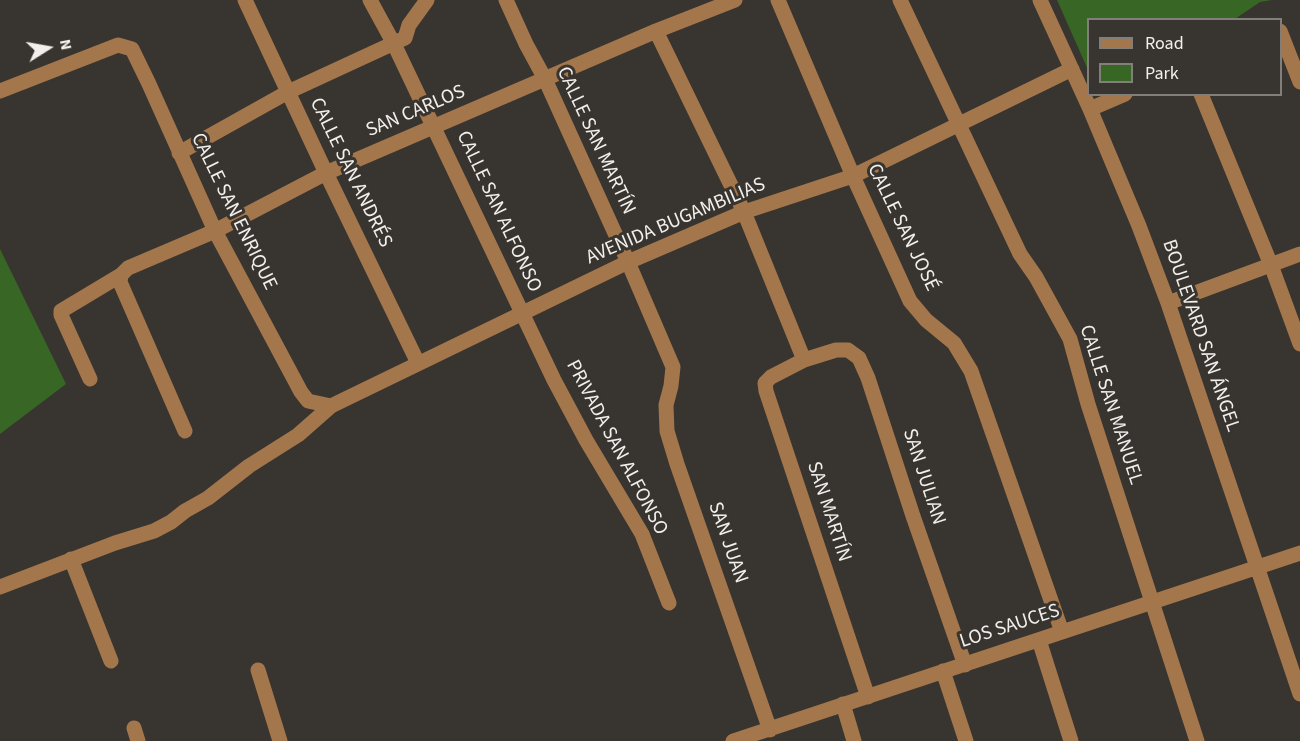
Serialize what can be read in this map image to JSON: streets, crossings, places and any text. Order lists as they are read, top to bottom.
{
  "streets": {
    "street": [
      "SAN CARLOS",
      "CALLE SAN MARTÍN",
      "CALLE SAN ANDRÉS",
      "CALLE SAN ENRIQUE",
      "CALLE SAN ALFONSO",
      "AVENIDA BUGAMBILIAS",
      "CALLE SAN JOSÉ",
      "BOULEVARD SAN ÁNGEL",
      "CALLE SAN MANUEL",
      "PRIVADA SAN ALFONSO",
      "SAN JULIAN",
      "SAN MARTÍN",
      "SAN JUAN",
      "LOS SAUCES"
    ]
  },
  "crossings": [
    ["SAN CARLOS", "CALLE SAN MARTÍN"],
    ["SAN CARLOS", "CALLE SAN ANDRÉS"],
    ["SAN CARLOS", "CALLE SAN ENRIQUE"],
    ["SAN CARLOS", "CALLE SAN ALFONSO"],
    ["CALLE SAN MARTÍN", "AVENIDA BUGAMBILIAS"],
    ["CALLE SAN MARTÍN", "SAN JUAN"],
    ["CALLE SAN ANDRÉS", "AVENIDA BUGAMBILIAS"],
    ["CALLE SAN ENRIQUE", "AVENIDA BUGAMBILIAS"],
    ["CALLE SAN ALFONSO", "AVENIDA BUGAMBILIAS"],
    ["CALLE SAN ALFONSO", "PRIVADA SAN ALFONSO"],
    ["AVENIDA BUGAMBILIAS", "CALLE SAN JOSÉ"],
    ["AVENIDA BUGAMBILIAS", "BOULEVARD SAN ÁNGEL"],
    ["AVENIDA BUGAMBILIAS", "CALLE SAN MANUEL"],
    ["AVENIDA BUGAMBILIAS", "PRIVADA SAN ALFONSO"],
    ["CALLE SAN JOSÉ", "LOS SAUCES"],
    ["BOULEVARD SAN ÁNGEL", "LOS SAUCES"],
    ["CALLE SAN MANUEL", "LOS SAUCES"],
    ["SAN JULIAN", "SAN MARTÍN"],
    ["SAN JULIAN", "LOS SAUCES"],
    ["SAN MARTÍN", "LOS SAUCES"],
    ["SAN JUAN", "LOS SAUCES"]
  ],
  "legend": ["Road", "Park"],
  "north": "right"
}
